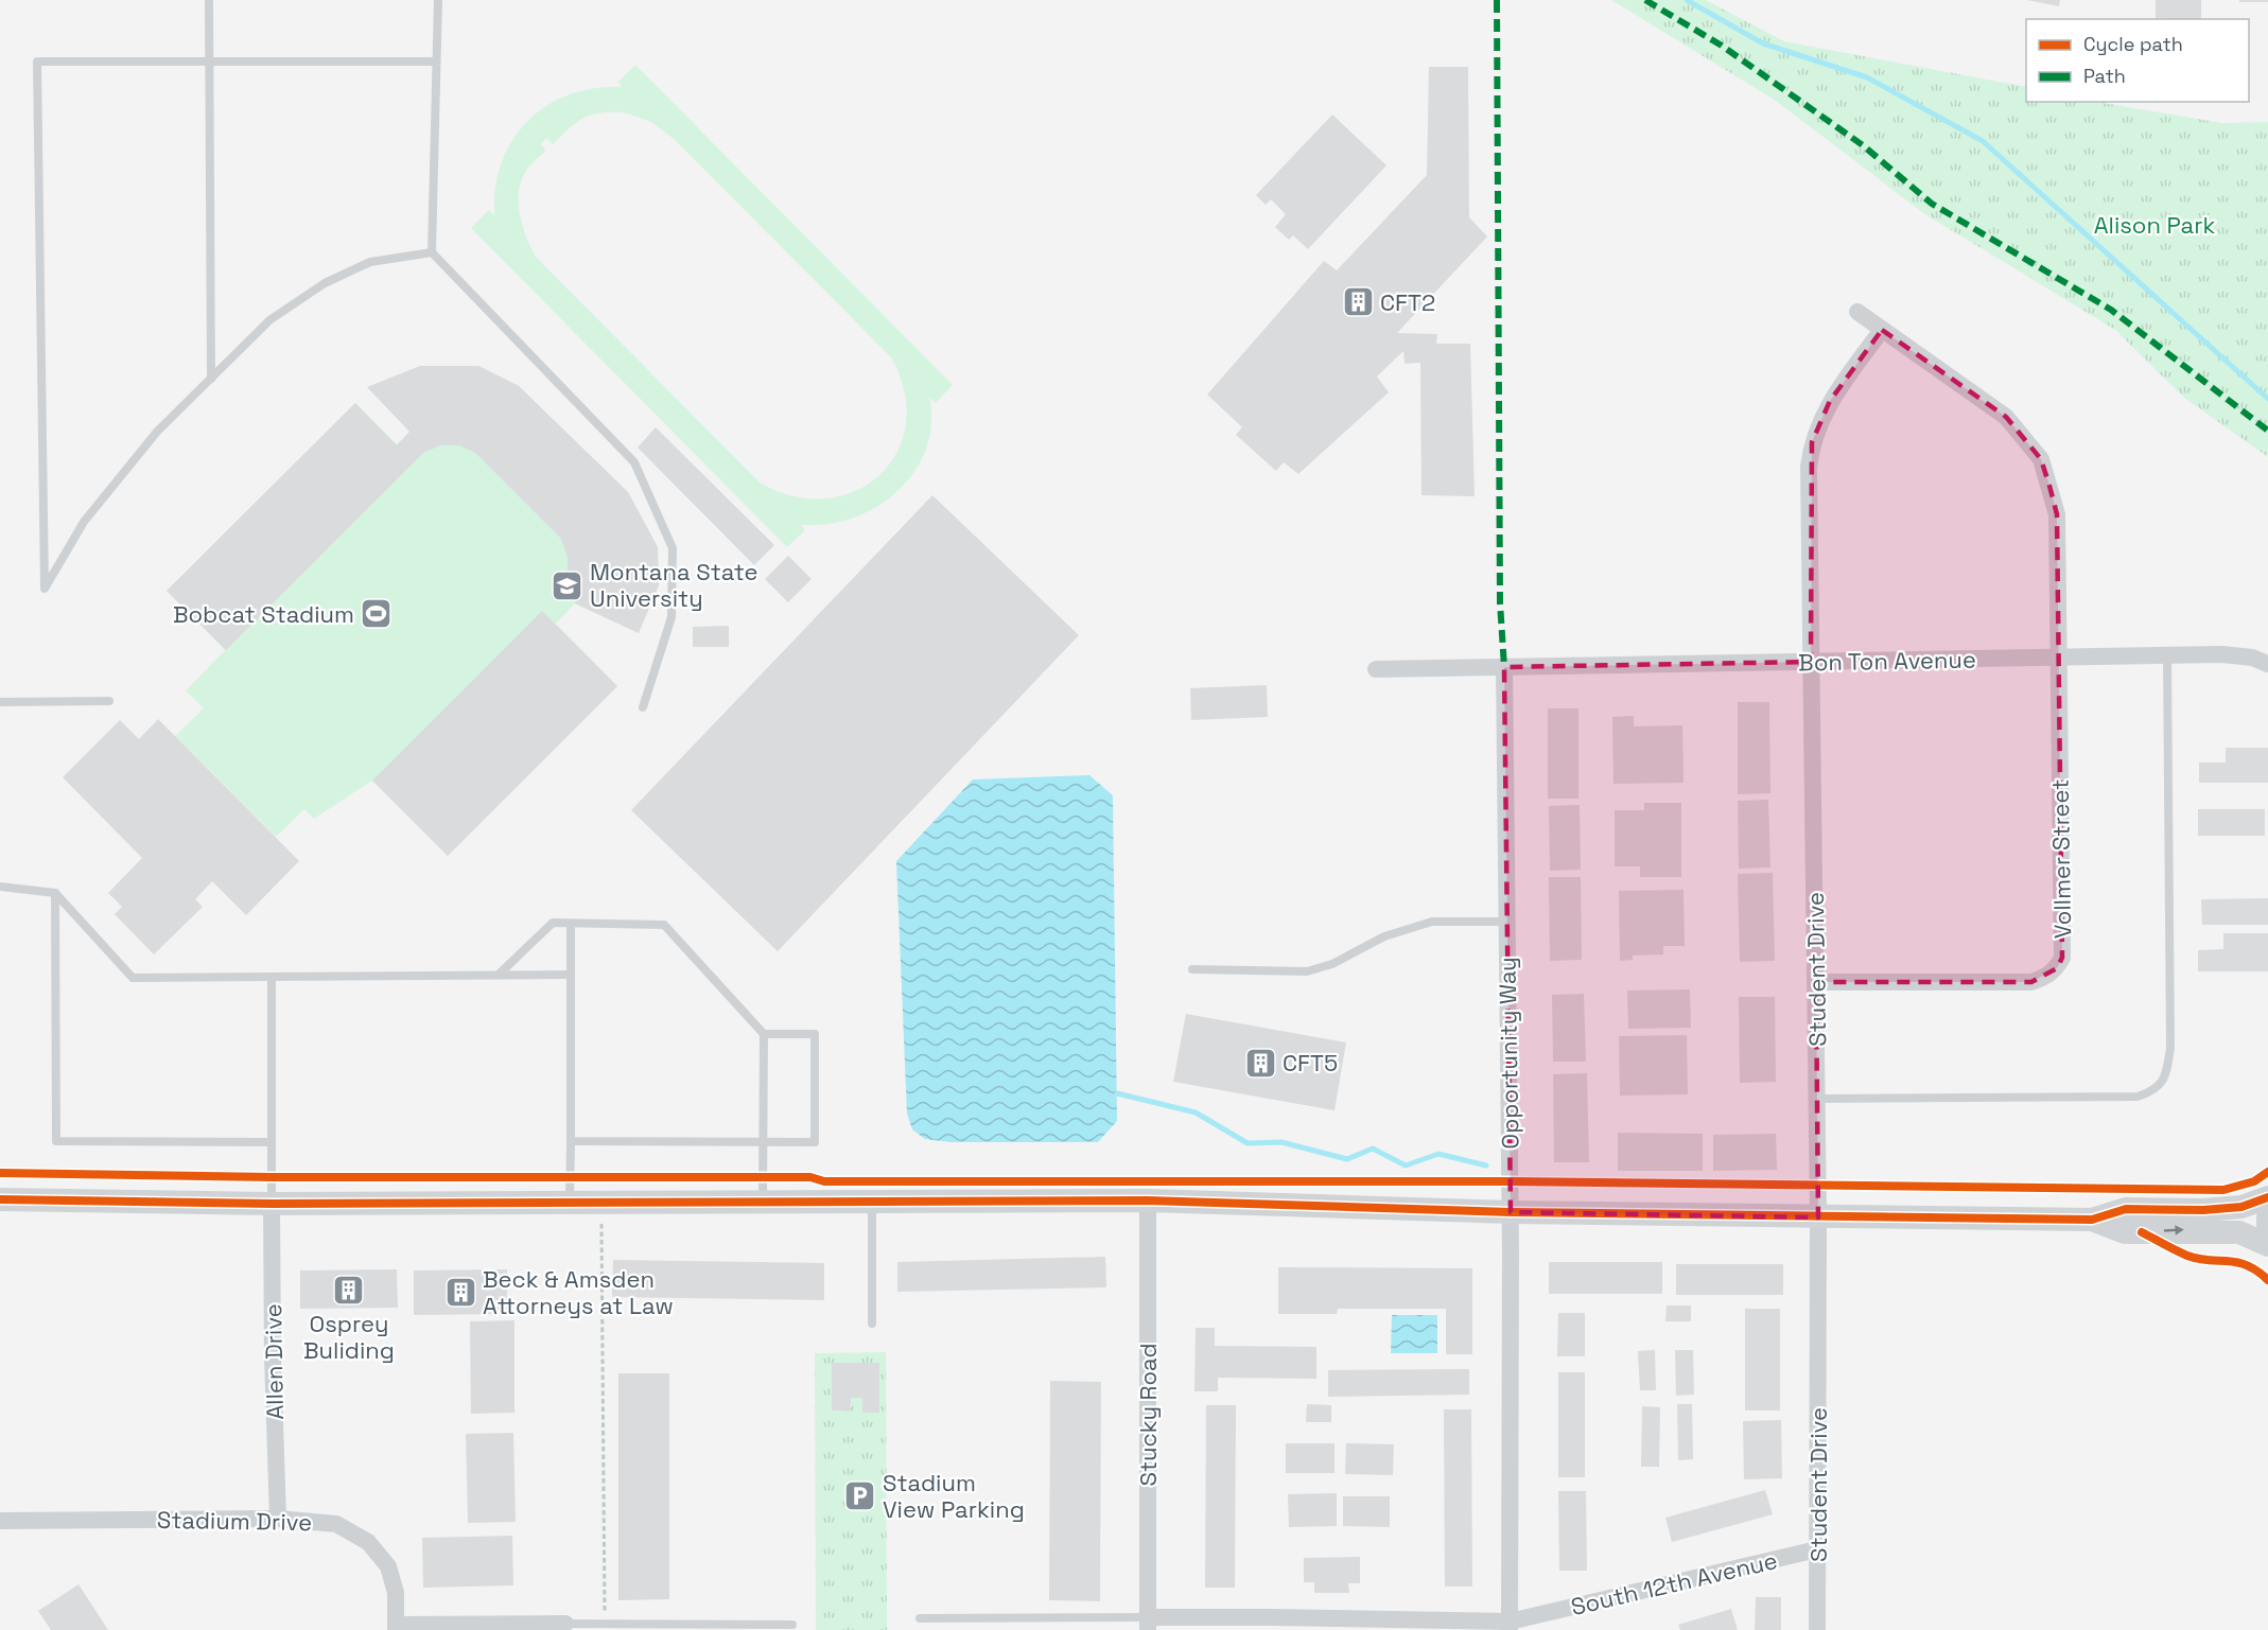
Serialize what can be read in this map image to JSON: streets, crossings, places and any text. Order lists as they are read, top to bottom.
{
  "streets": {
    "street": [
      "Bon Ton Avenue",
      "Vollmer Street",
      "Student Drive",
      "Opportunity Way",
      "Allen Drive",
      "Stucky Road",
      "Stadium Drive",
      "South 12th Avenue"
    ]
  },
  "crossings": [
    ["Bon Ton Avenue", "Vollmer Street"],
    ["Bon Ton Avenue", "Student Drive"],
    ["Bon Ton Avenue", "Opportunity Way"],
    ["Vollmer Street", "Student Drive"],
    ["Student Drive", "South 12th Avenue"],
    ["Opportunity Way", "South 12th Avenue"],
    ["Allen Drive", "Stadium Drive"],
    ["Stucky Road", "South 12th Avenue"]
  ],
  "parks": ["Alison Park"],
  "places": {
    "building": [
      "CFT2",
      "CFT5",
      "Osprey Buliding",
      "Beck & Amsden Attorneys at Law"
    ],
    "school or university": ["Montana State University"],
    "sports": ["Bobcat Stadium"],
    "parking": ["Stadium View Parking"]
  },
  "legend": ["Cycle path", "Path"]
}
